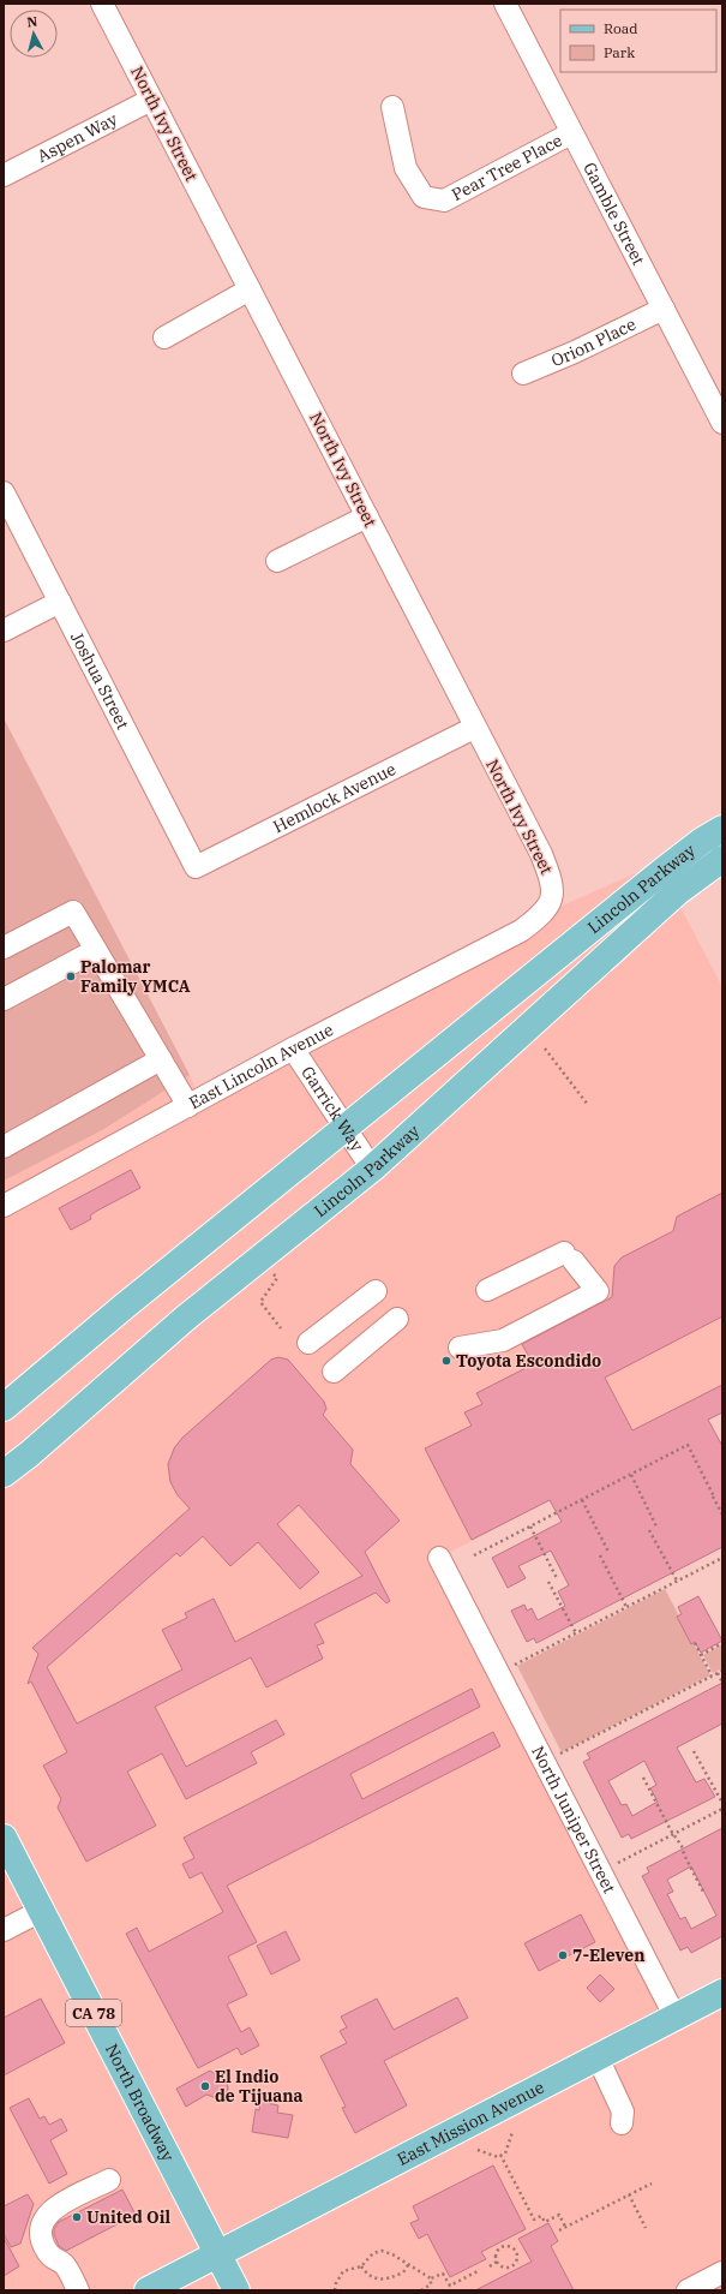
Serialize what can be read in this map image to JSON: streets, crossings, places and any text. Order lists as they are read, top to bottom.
{
  "streets": {
    "main road": [
      "Lincoln Parkway",
      "CA 78",
      "North Broadway",
      "East Mission Avenue"
    ],
    "street": [
      "North Ivy Street",
      "Aspen Way",
      "Pear Tree Place",
      "Gamble Street",
      "Orion Place",
      "Joshua Street",
      "Hemlock Avenue",
      "East Lincoln Avenue",
      "Garrick Way",
      "North Juniper Street"
    ]
  },
  "crossings": [
    ["North Ivy Street", "Aspen Way"],
    ["North Ivy Street", "Hemlock Avenue"],
    ["North Ivy Street", "East Lincoln Avenue"],
    ["Pear Tree Place", "Gamble Street"],
    ["Gamble Street", "Orion Place"],
    ["Joshua Street", "Hemlock Avenue"],
    ["Lincoln Parkway", "Garrick Way"],
    ["East Lincoln Avenue", "Garrick Way"],
    ["North Juniper Street", "East Mission Avenue"],
    ["North Broadway", "East Mission Avenue"]
  ],
  "places": [
    "Palomar Family YMCA",
    "Toyota Escondido",
    "7-Eleven",
    "El Indio de Tijuana",
    "United Oil"
  ],
  "legend": ["Road", "Park"],
  "north": "top"
}
